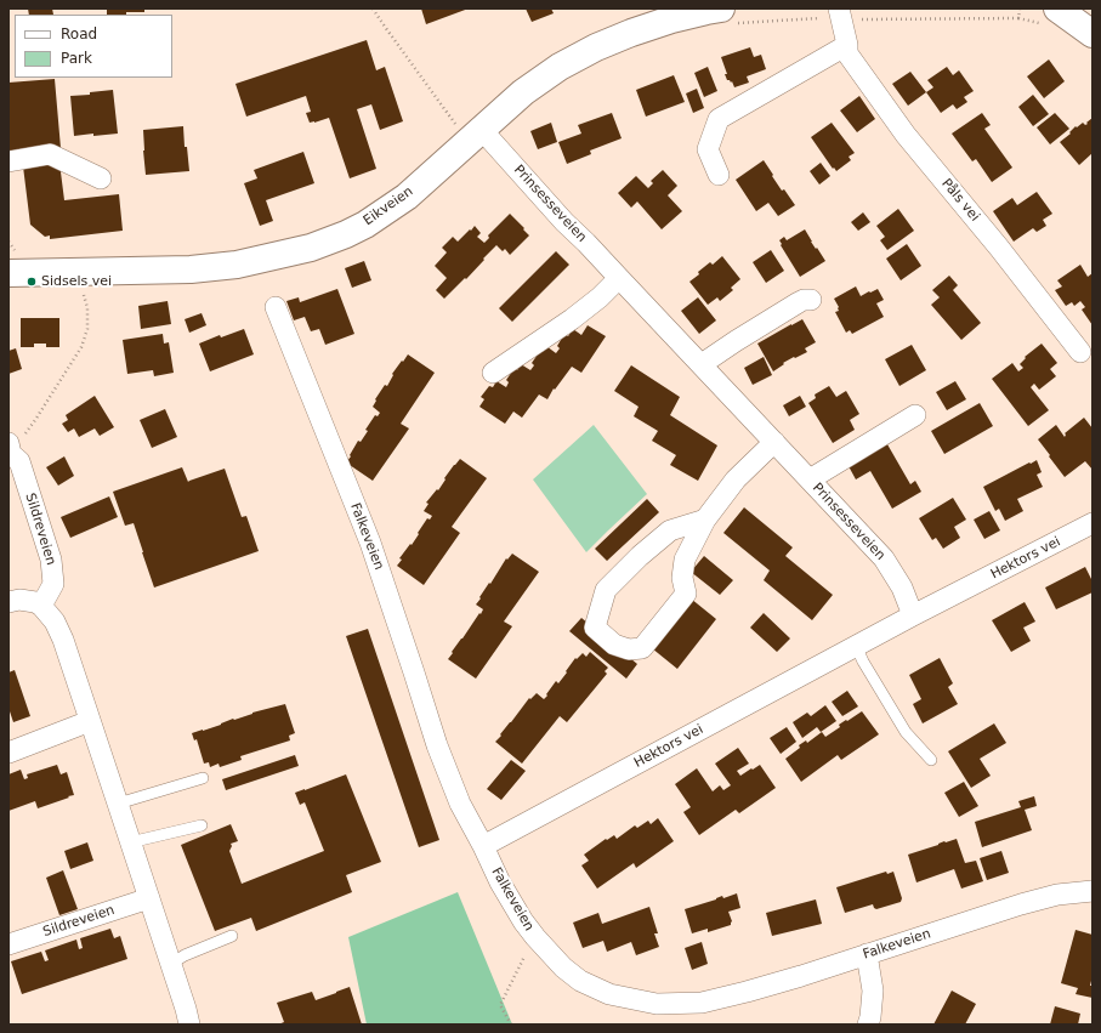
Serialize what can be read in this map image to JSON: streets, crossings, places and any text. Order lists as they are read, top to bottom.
{
  "streets": {
    "main road": ["Eikveien"],
    "street": [
      "Påls vei",
      "Prinsesseveien",
      "Sildreveien",
      "Falkeveien",
      "Hektors vei"
    ]
  },
  "crossings": [
    ["Prinsesseveien", "Eikveien"],
    ["Prinsesseveien", "Hektors vei"],
    ["Falkeveien", "Hektors vei"]
  ],
  "places": ["Sidsels vei"],
  "legend": ["Road", "Park"]
}
